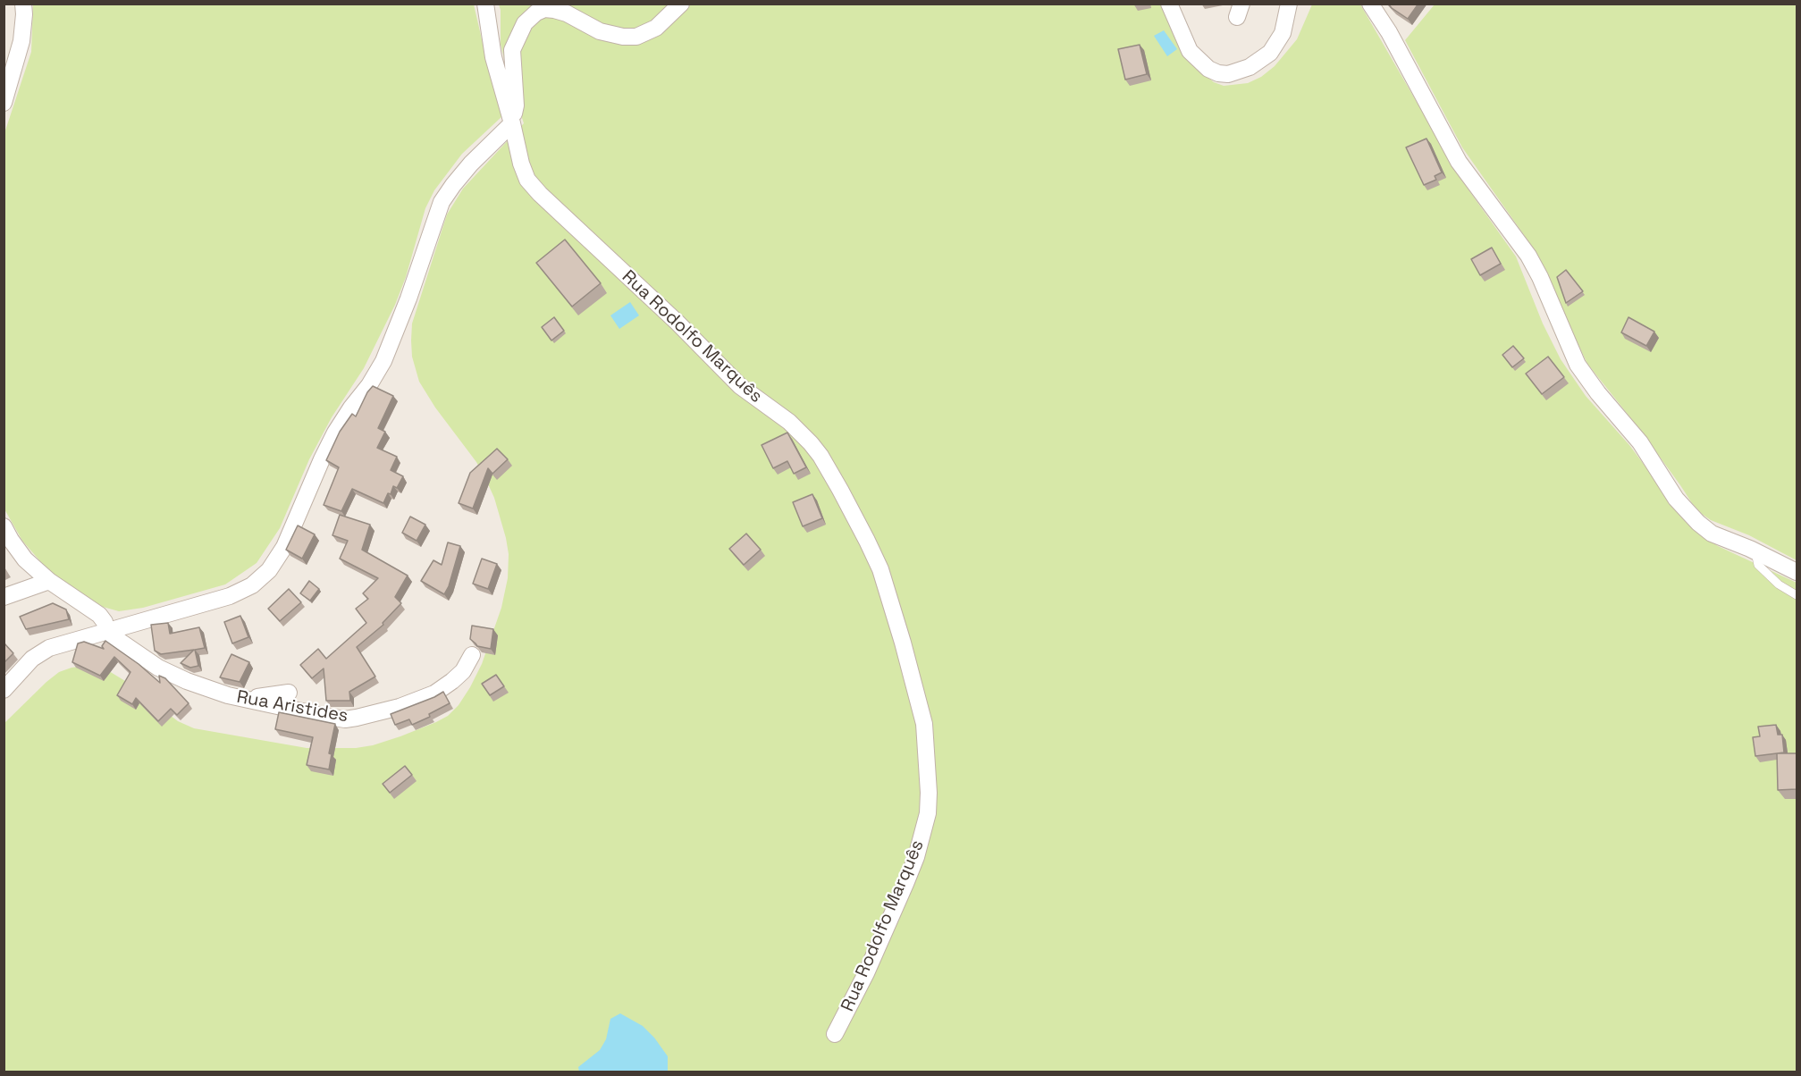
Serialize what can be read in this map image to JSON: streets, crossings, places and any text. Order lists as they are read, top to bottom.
{
  "streets": {
    "street": ["Rua Rodolfo Marquês", "Rua Aristides"]
  }
}
